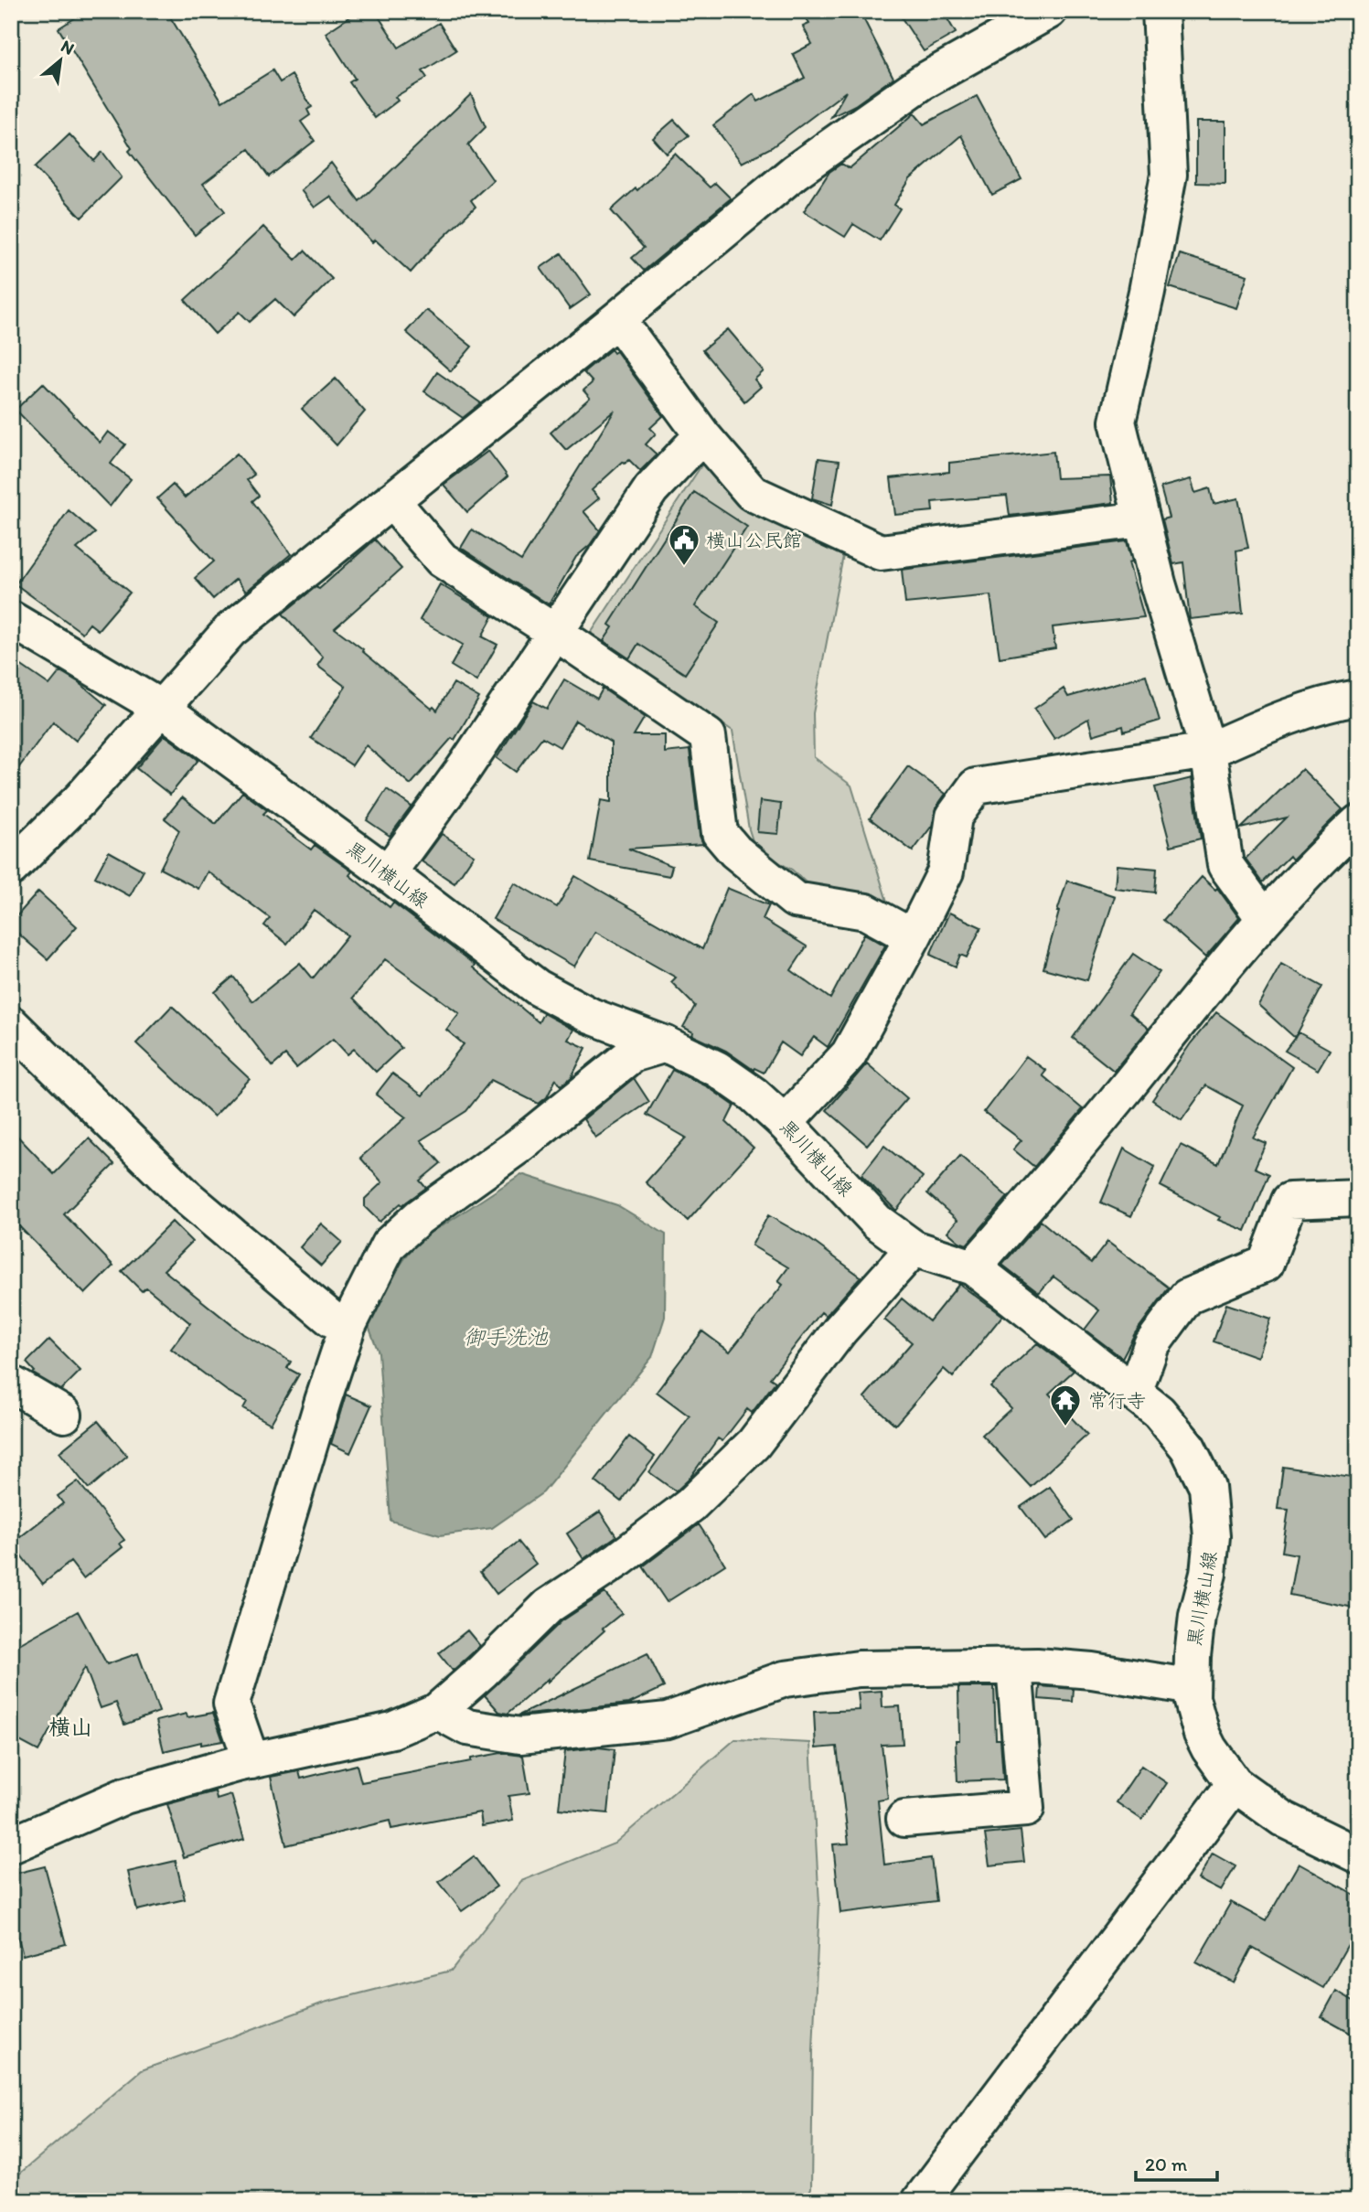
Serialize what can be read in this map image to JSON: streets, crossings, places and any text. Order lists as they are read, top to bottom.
{
  "streets": {
    "street": ["黒川横山線"]
  },
  "districts": ["横山"],
  "water": ["御手洗池"],
  "places": {
    "public building": ["横山公民館"],
    "temple": ["常行寺"]
  },
  "scale_bar": "20 m",
  "north": "top right"
}
